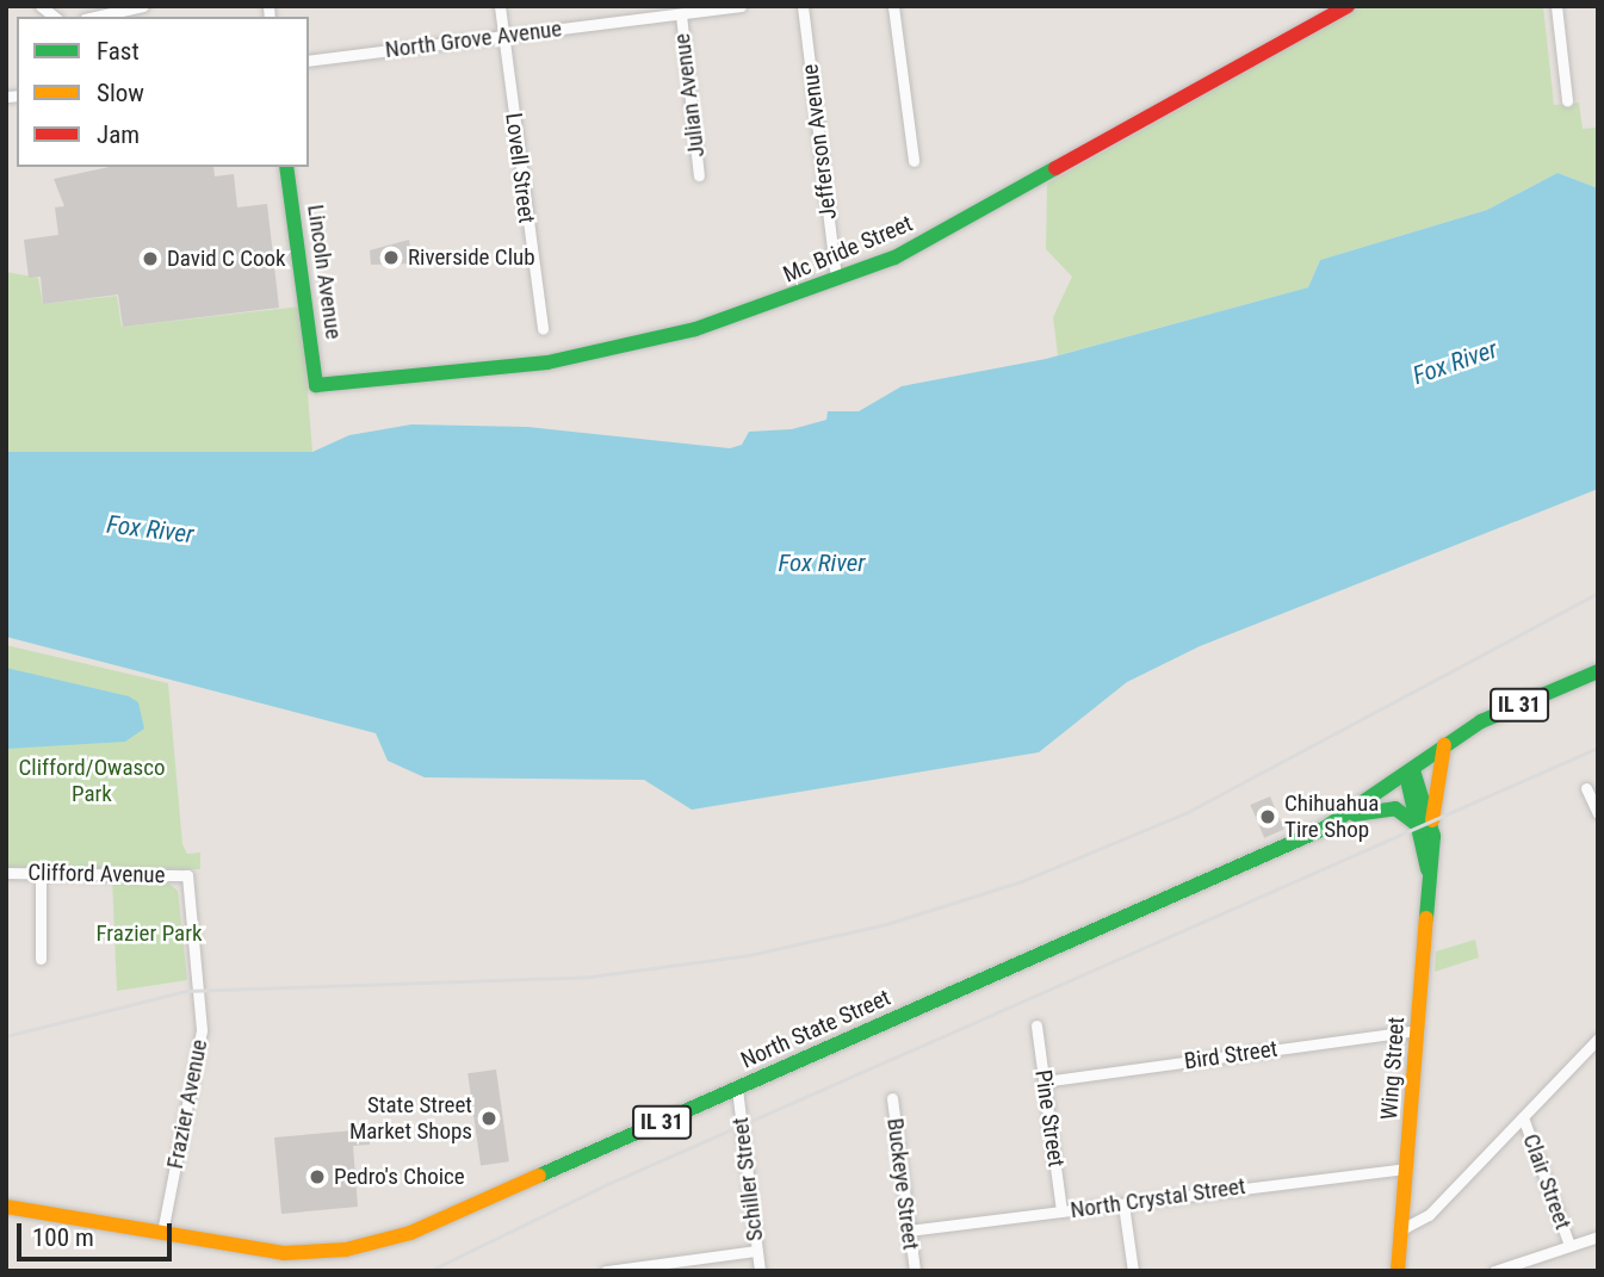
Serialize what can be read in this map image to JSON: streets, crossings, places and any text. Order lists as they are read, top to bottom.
{
  "streets": {
    "main road": [
      "Mc Bride Street",
      "Lincoln Avenue",
      "IL 31",
      "North State Street",
      "Wing Street"
    ],
    "street": [
      "North Grove Avenue",
      "Julian Avenue",
      "Jefferson Avenue",
      "Lovell Street",
      "Clifford Avenue",
      "Bird Street",
      "Frazier Avenue",
      "Pine Street",
      "Schiller Street",
      "Clair Street",
      "Buckeye Street",
      "North Crystal Street"
    ]
  },
  "crossings": [
    ["North Grove Avenue", "Julian Avenue"],
    ["North Grove Avenue", "Lovell Street"],
    ["Jefferson Avenue", "Mc Bride Street"],
    ["Mc Bride Street", "Lincoln Avenue"],
    ["Clifford Avenue", "Frazier Avenue"],
    ["North State Street", "Wing Street"],
    ["North State Street", "Frazier Avenue"],
    ["North State Street", "Schiller Street"],
    ["Bird Street", "Wing Street"],
    ["Bird Street", "Pine Street"],
    ["Wing Street", "North Crystal Street"],
    ["Pine Street", "North Crystal Street"],
    ["Buckeye Street", "North Crystal Street"]
  ],
  "water": ["Fox River"],
  "parks": ["Clifford/Owasco Park", "Frazier Park"],
  "places": [
    "Riverside Club",
    "David C Cook",
    "Chihuahua Tire Shop",
    "State Street Market Shops",
    "Pedro's Choice"
  ],
  "legend": ["Fast", "Slow", "Jam"],
  "scale_bar": "100 m"
}
